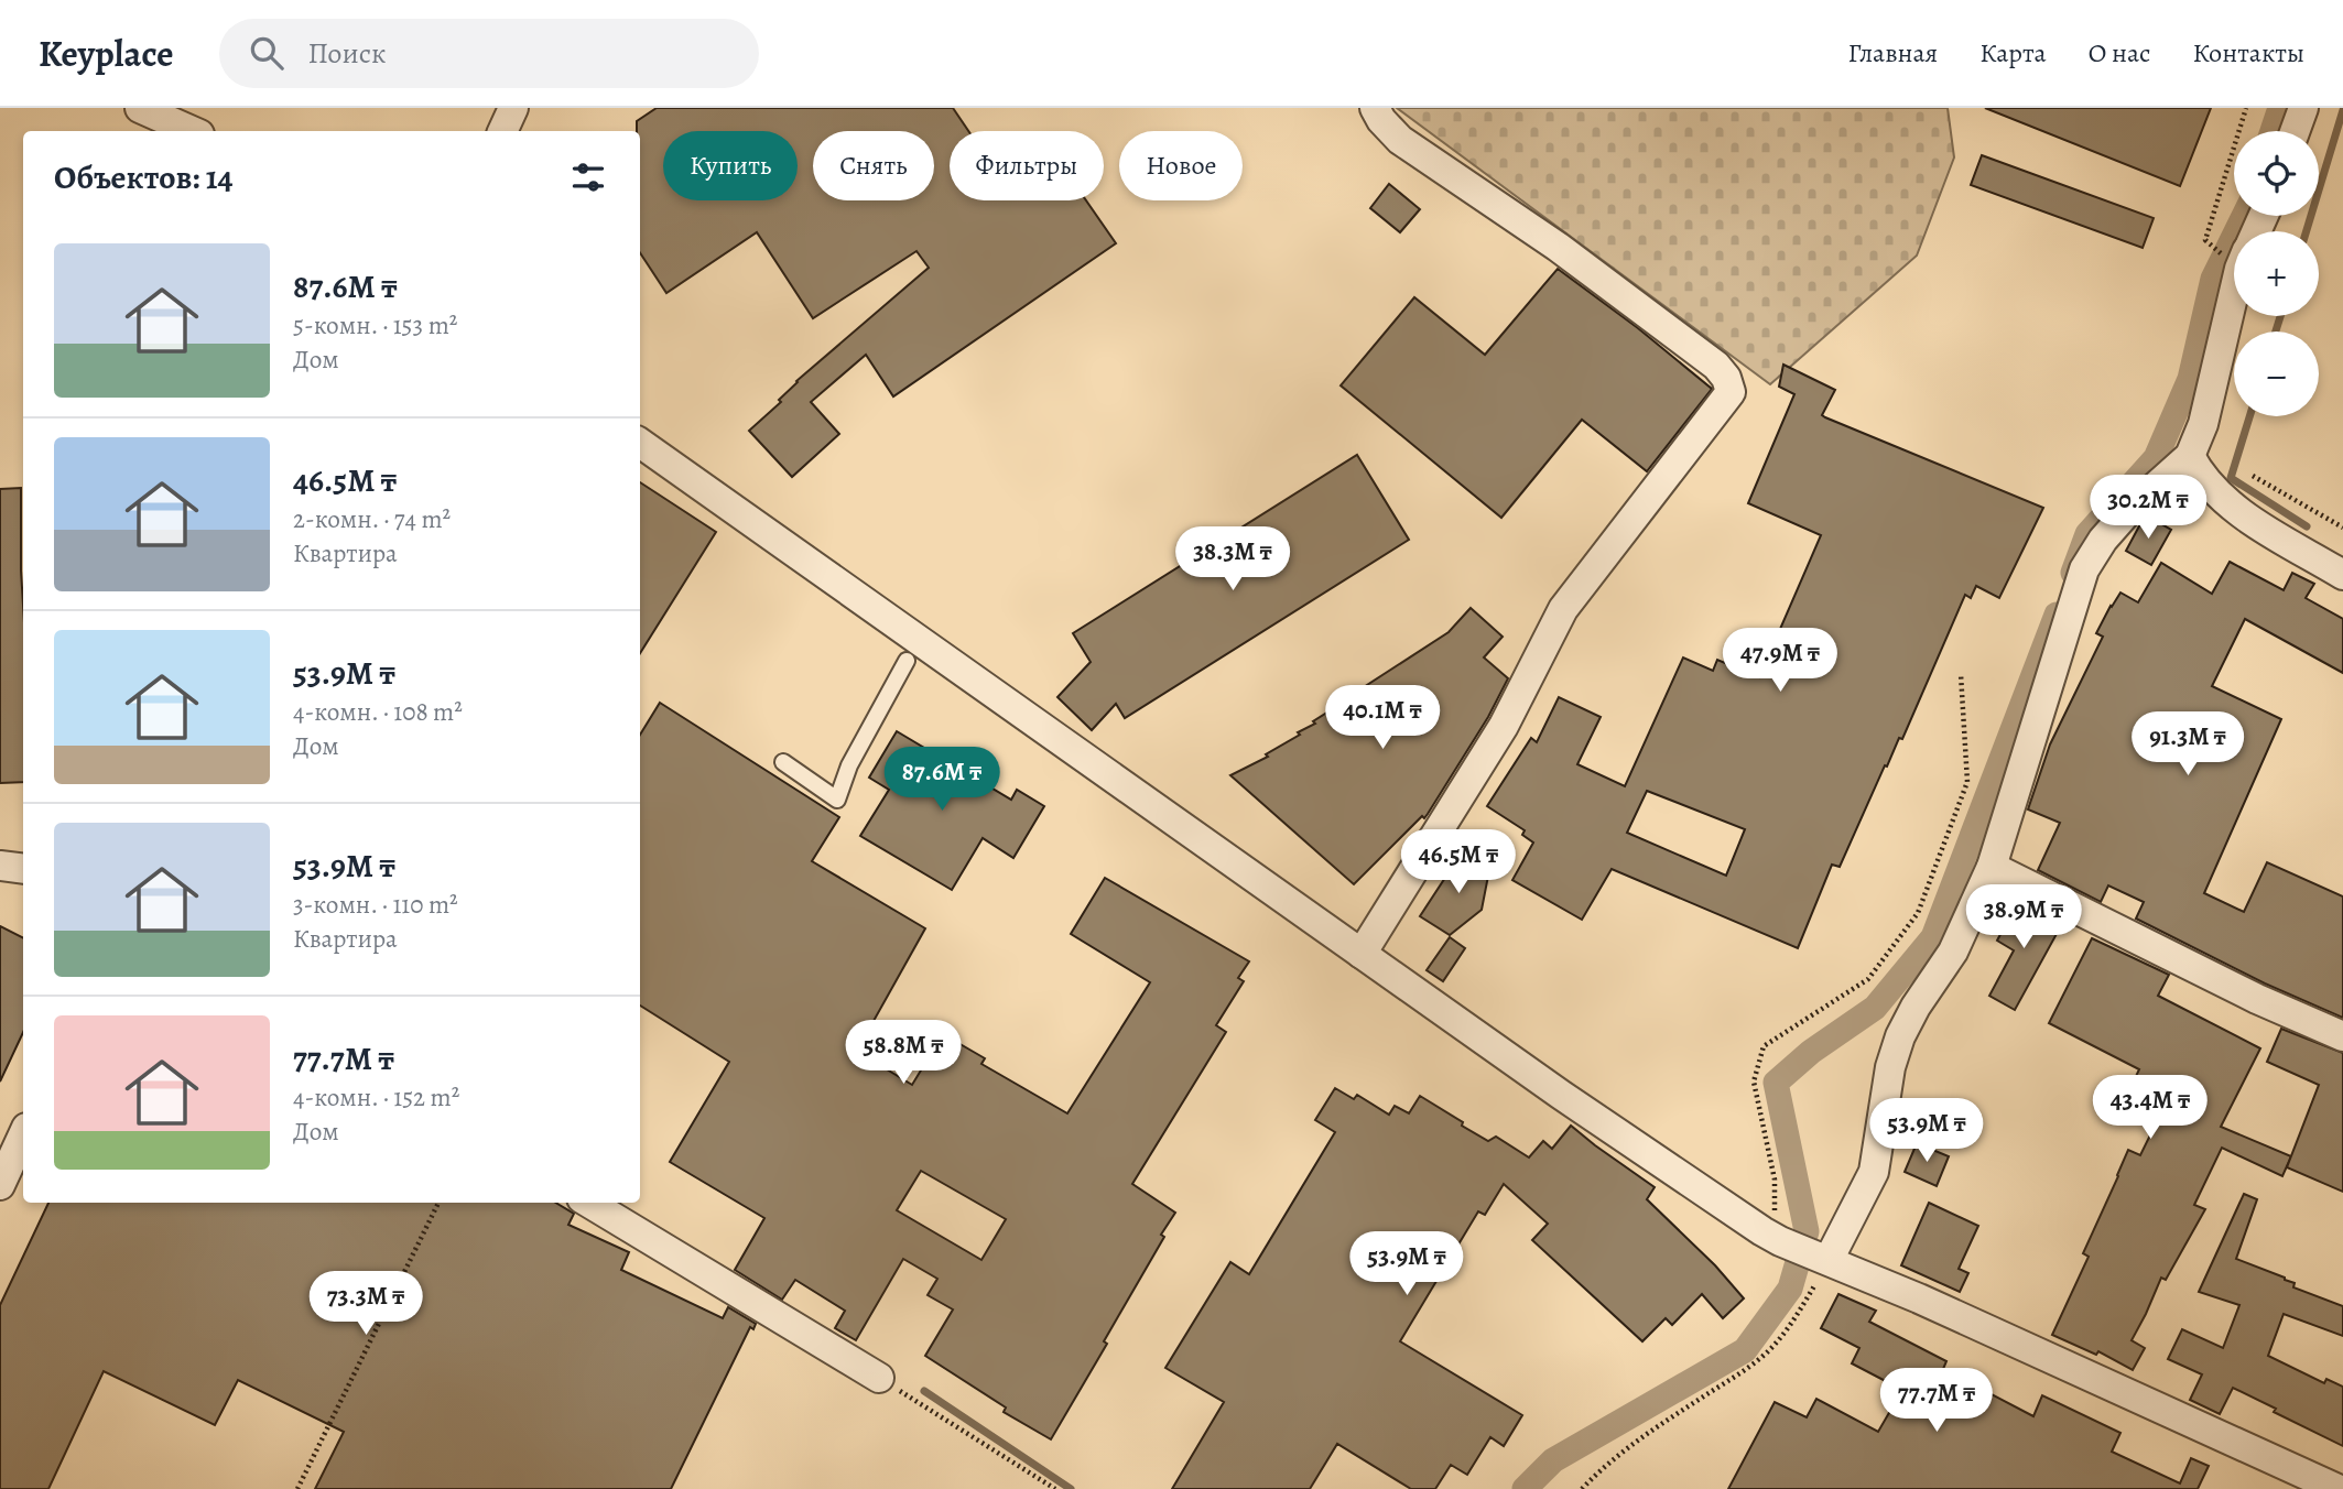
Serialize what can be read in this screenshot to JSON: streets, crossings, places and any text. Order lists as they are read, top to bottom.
{
  "page": {
    "header": "Keyplace",
    "search": "Поиск",
    "nav": [
      "Главная",
      "Карта",
      "О нас",
      "Контакты"
    ],
    "map_buttons": ["+", "−"],
    "chip": [
      "Купить",
      "Снять",
      "Фильтры",
      "Новое"
    ],
    "heading": "Объектов: 14",
    "list": [
      {
        "name": "87.6M ₸",
        "note": "5-комн. · 153 m² · Дом"
      },
      {
        "name": "46.5M ₸",
        "note": "2-комн. · 74 m² · Квартира"
      },
      {
        "name": "53.9M ₸",
        "note": "4-комн. · 108 m² · Дом"
      },
      {
        "name": "53.9M ₸",
        "note": "3-комн. · 110 m² · Квартира"
      },
      {
        "name": "77.7M ₸",
        "note": "4-комн. · 152 m² · Дом"
      }
    ],
    "price": [
      "30.2M ₸",
      "38.3M ₸",
      "47.9M ₸",
      "40.1M ₸",
      "91.3M ₸",
      "87.6M ₸",
      "46.5M ₸",
      "38.9M ₸",
      "58.8M ₸",
      "43.4M ₸",
      "53.9M ₸",
      "53.9M ₸",
      "73.3M ₸",
      "77.7M ₸"
    ]
  }
}
